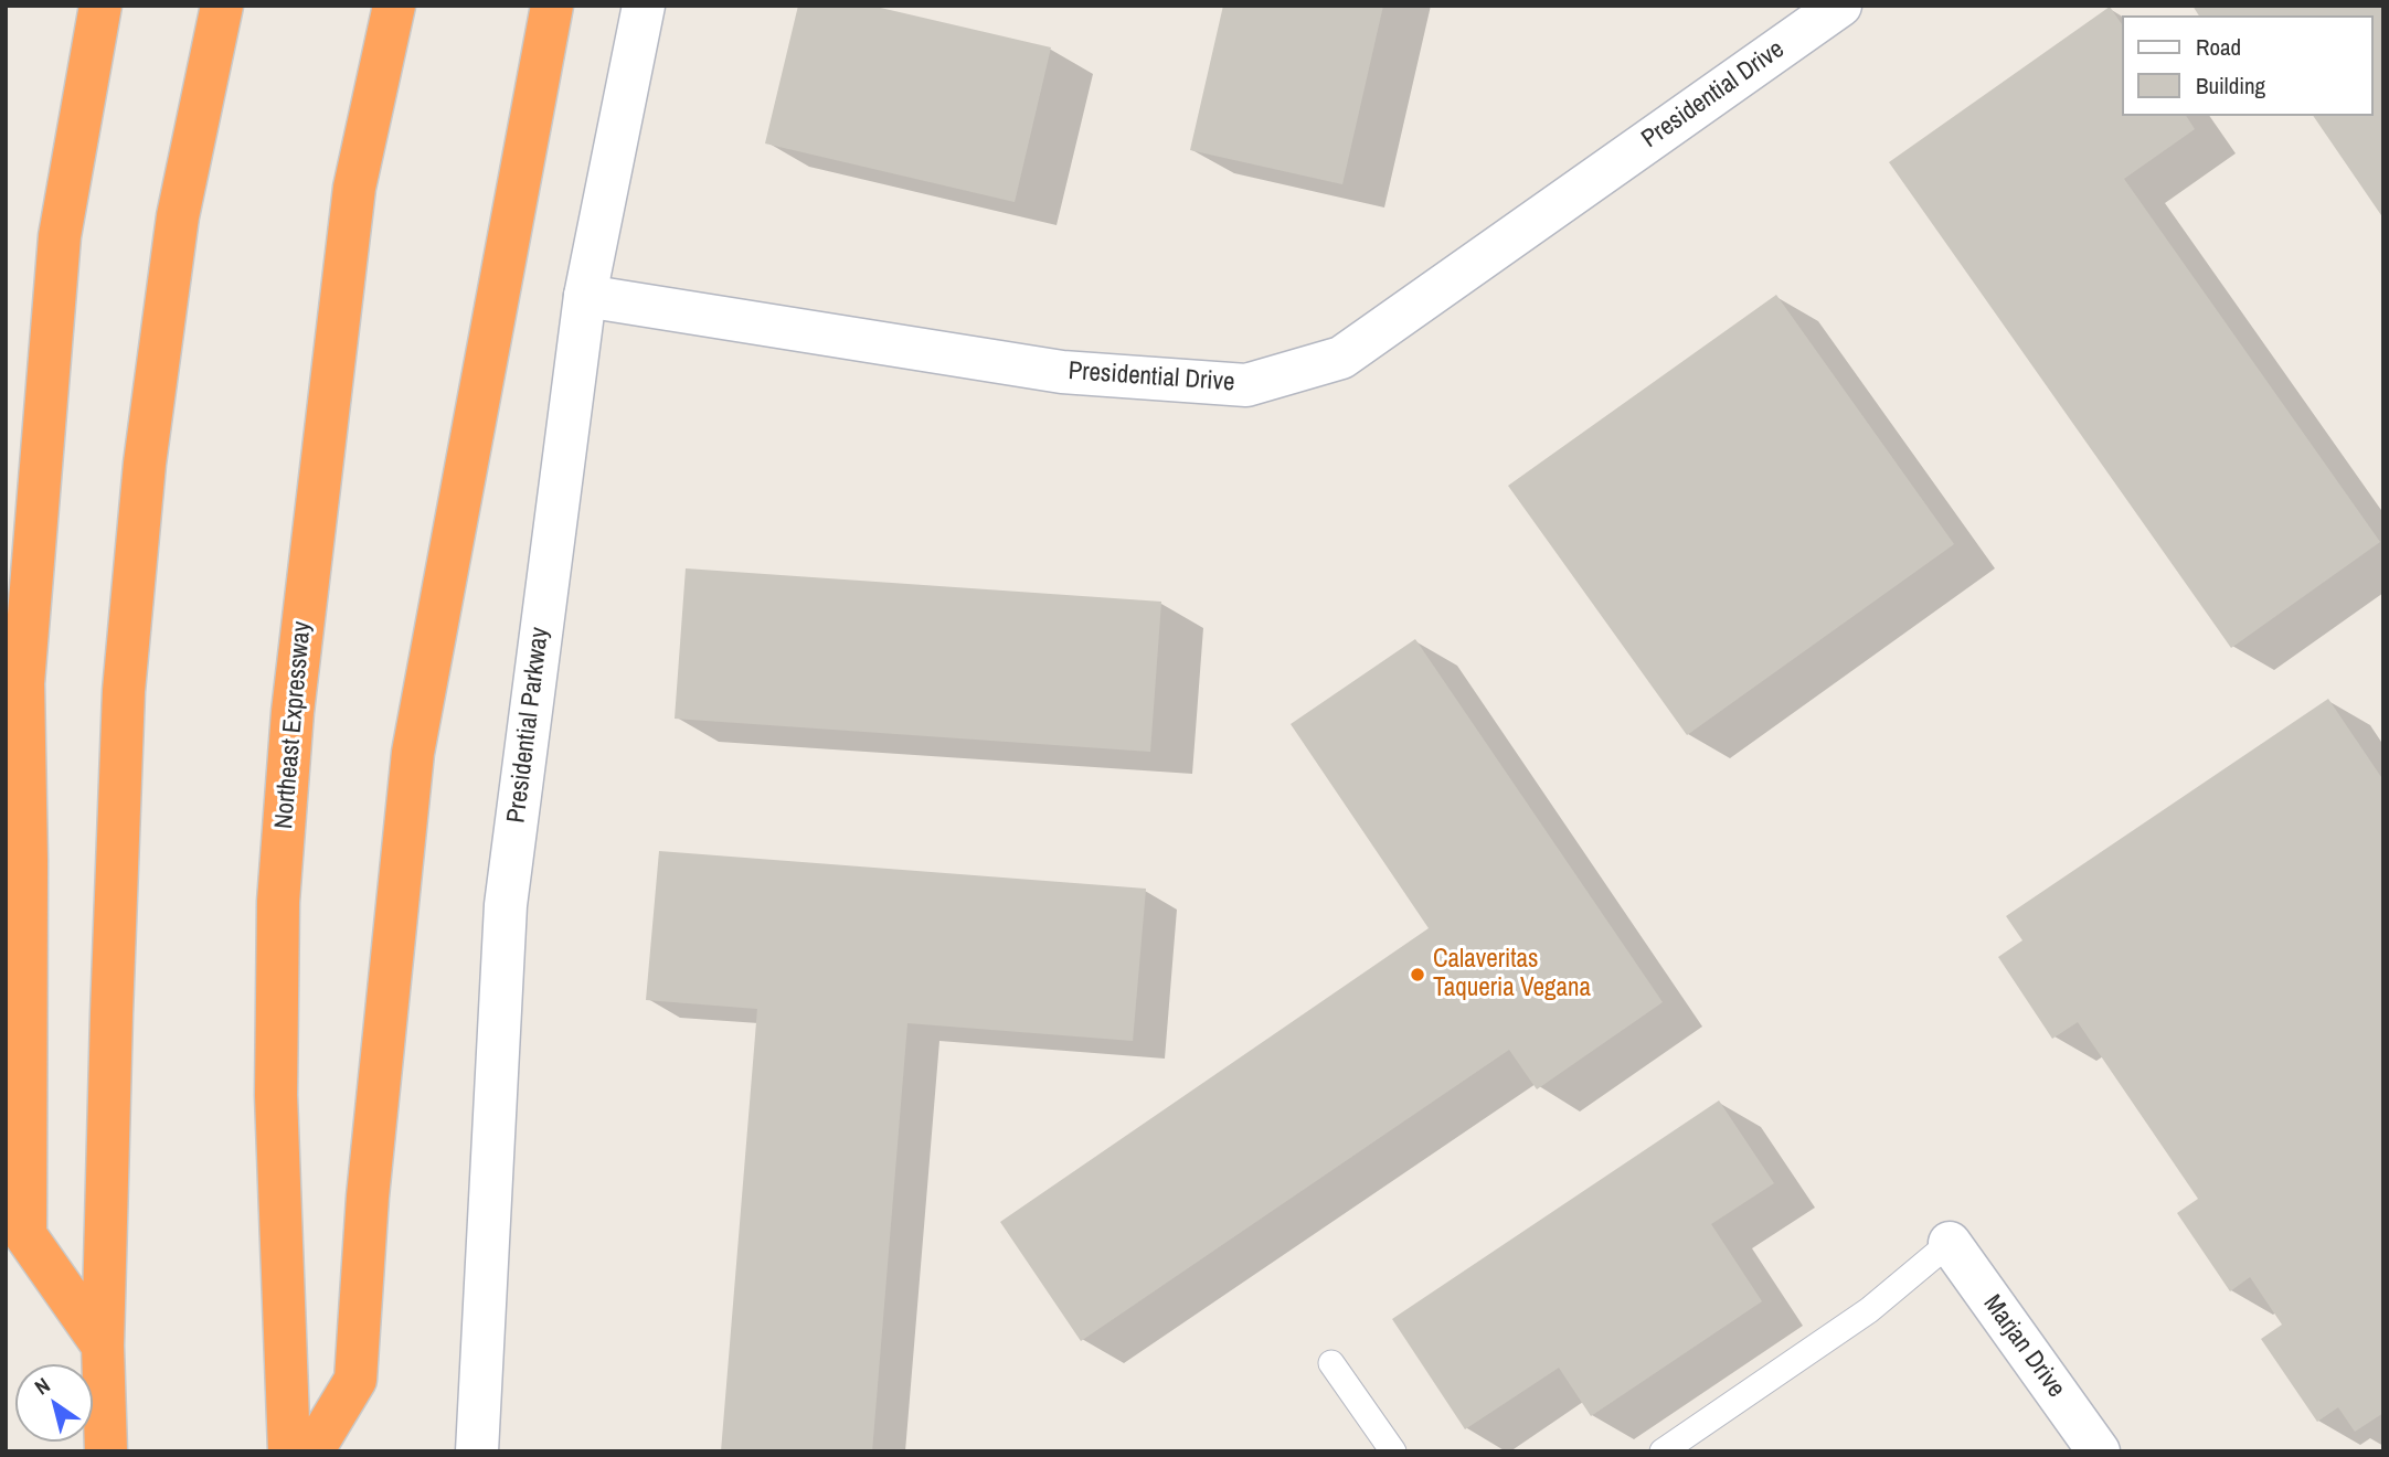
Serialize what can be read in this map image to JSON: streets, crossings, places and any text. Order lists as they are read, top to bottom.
{
  "streets": {
    "highway": ["Northeast Expressway"],
    "street": ["Presidential Drive", "Presidential Parkway", "Marjan Drive"]
  },
  "crossings": [
    ["Presidential Drive", "Presidential Parkway"]
  ],
  "places": ["Calaveritas Taqueria Vegana"],
  "legend": ["Road", "Building"],
  "north": "top left"
}
